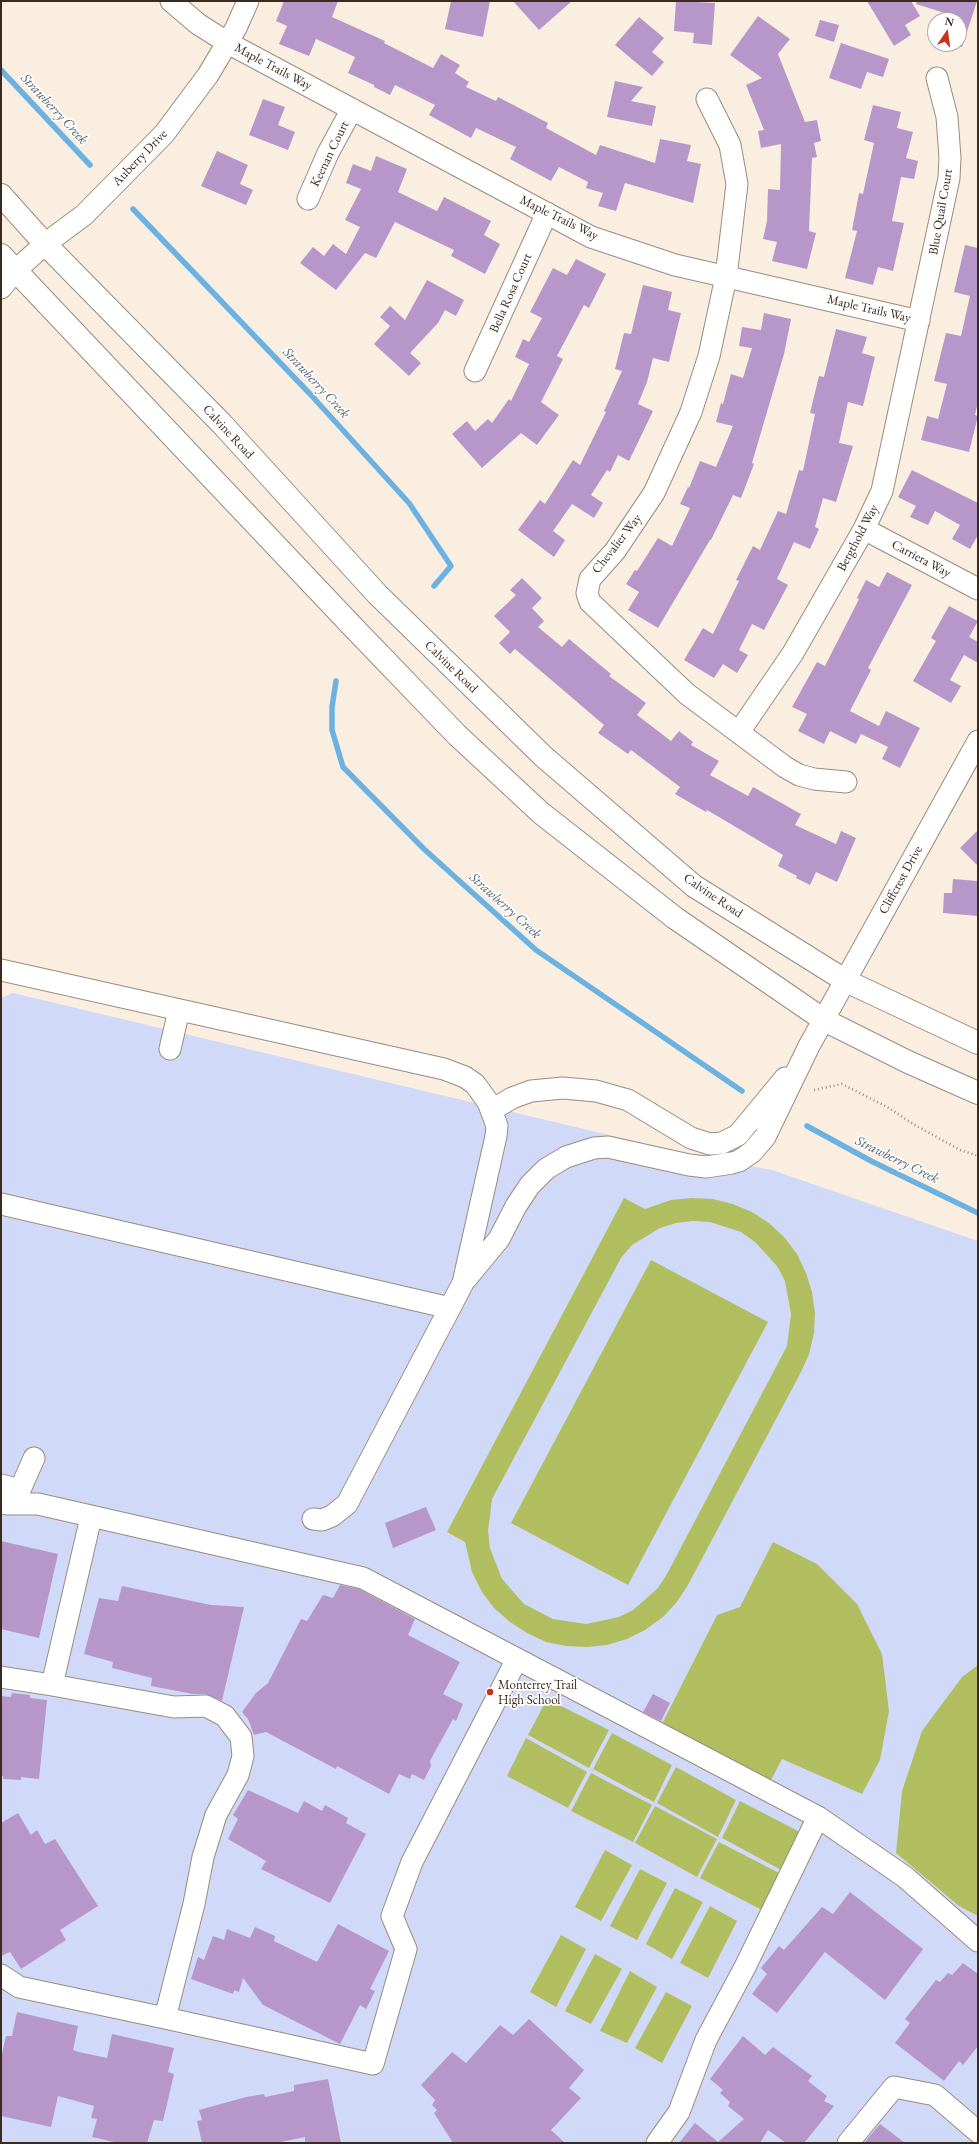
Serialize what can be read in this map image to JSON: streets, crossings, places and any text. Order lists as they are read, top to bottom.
{
  "streets": {
    "main road": ["Calvine Road"],
    "street": [
      "Maple Trails Way",
      "Keenan Court",
      "Auberry Drive",
      "Blue Quail Court",
      "Bella Rosa Court",
      "Bergthold Way",
      "Chevalier Way",
      "Carriera Way",
      "Cliffcrest Drive"
    ]
  },
  "crossings": [
    ["Maple Trails Way", "Keenan Court"],
    ["Maple Trails Way", "Auberry Drive"],
    ["Maple Trails Way", "Blue Quail Court"],
    ["Maple Trails Way", "Bella Rosa Court"],
    ["Maple Trails Way", "Bergthold Way"],
    ["Maple Trails Way", "Chevalier Way"],
    ["Auberry Drive", "Calvine Road"],
    ["Blue Quail Court", "Bergthold Way"],
    ["Calvine Road", "Cliffcrest Drive"],
    ["Bergthold Way", "Chevalier Way"],
    ["Bergthold Way", "Carriera Way"]
  ],
  "water": ["Strawberry Creek"],
  "places": ["Monterrey Trail High School"],
  "north": "top"
}
